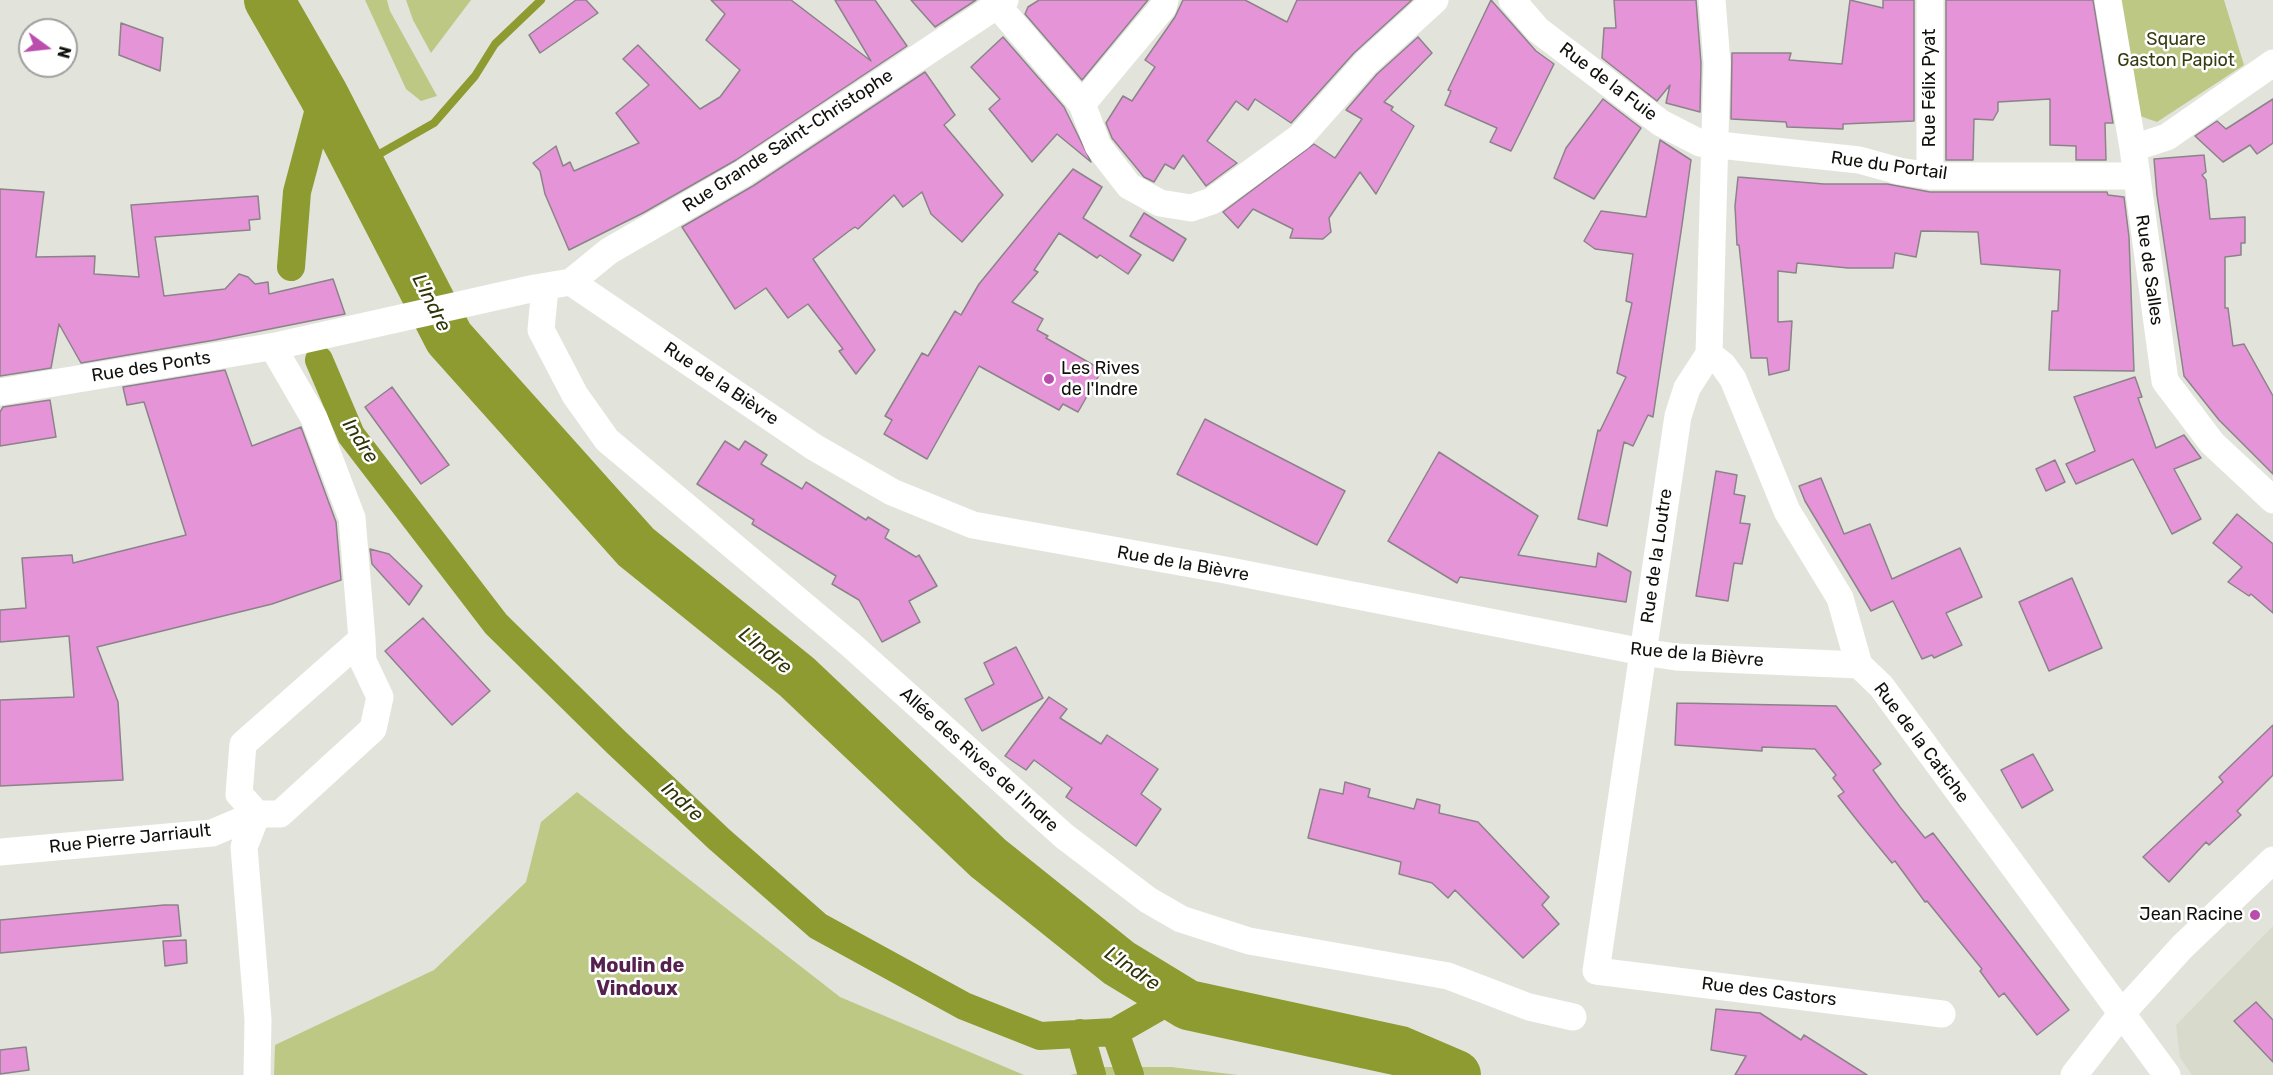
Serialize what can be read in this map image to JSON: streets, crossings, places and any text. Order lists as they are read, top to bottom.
{
  "streets": {
    "street": [
      "Rue de la Fuie",
      "Rue Félix Pyat",
      "Rue Grande Saint-Christophe",
      "Rue du Portail",
      "Rue de Salles",
      "Rue des Ponts",
      "Rue de la Bièvre",
      "Rue de la Loutre",
      "Rue de la Catiche",
      "Allée des Rives de l'Indre",
      "Rue Pierre Jarriault",
      "Rue des Castors"
    ]
  },
  "crossings": [
    ["Rue de la Fuie", "Rue du Portail"],
    ["Rue Félix Pyat", "Rue du Portail"],
    ["Rue Grande Saint-Christophe", "Rue des Ponts"],
    ["Rue Grande Saint-Christophe", "Rue de la Bièvre"],
    ["Rue du Portail", "Rue de Salles"],
    ["Rue des Ponts", "Rue de la Bièvre"],
    ["Rue des Ponts", "Allée des Rives de l'Indre"],
    ["Rue des Ponts", "Rue Pierre Jarriault"],
    ["Rue de la Bièvre", "Rue de la Loutre"],
    ["Rue de la Bièvre", "Rue de la Catiche"],
    ["Rue de la Loutre", "Rue des Castors"]
  ],
  "districts": ["Moulin de Vindoux"],
  "water": ["L'Indre", "Indre"],
  "parks": ["Square Gaston Papiot"],
  "places": ["Les Rives de l'Indre", "Jean Racine"],
  "north": "right"
}
